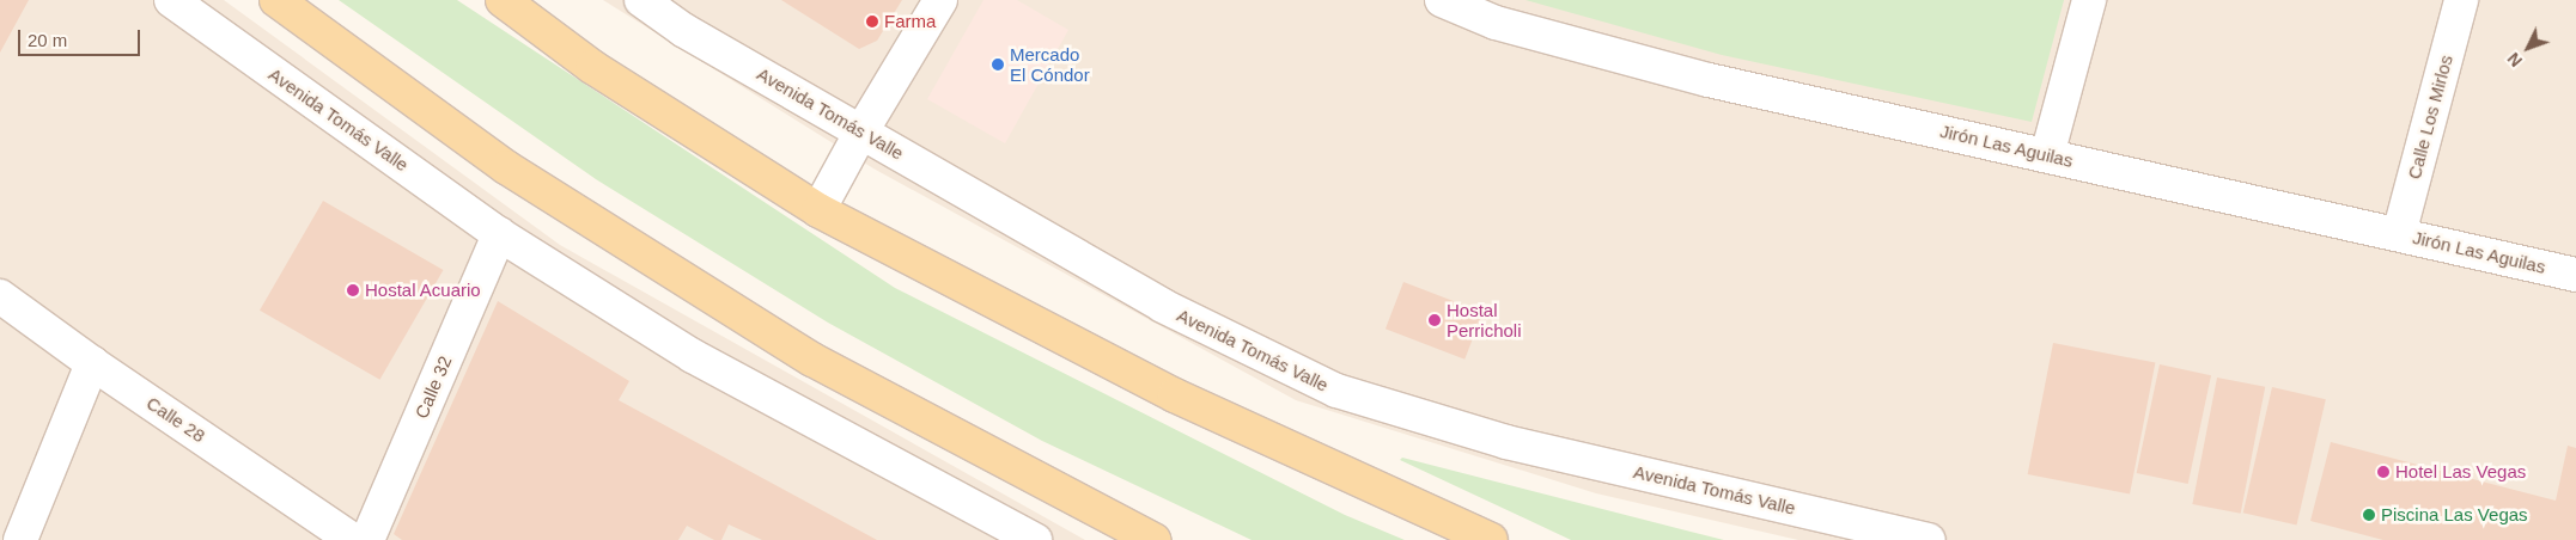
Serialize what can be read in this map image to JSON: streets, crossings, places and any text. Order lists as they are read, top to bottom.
{
  "streets": {
    "street": [
      "Avenida Tomás Valle",
      "Calle Los Mirlos",
      "Jirón Las Aguilas",
      "Calle 32",
      "Calle 28"
    ]
  },
  "crossings": [
    ["Avenida Tomás Valle", "Calle 32"],
    ["Calle Los Mirlos", "Jirón Las Aguilas"]
  ],
  "places": [
    "Farma",
    "Mercado El Cóndor",
    "Hostal Acuario",
    "Hostal Perricholi",
    "Hotel Las Vegas",
    "Piscina Las Vegas"
  ],
  "scale_bar": "20 m",
  "north": "bottom left"
}
